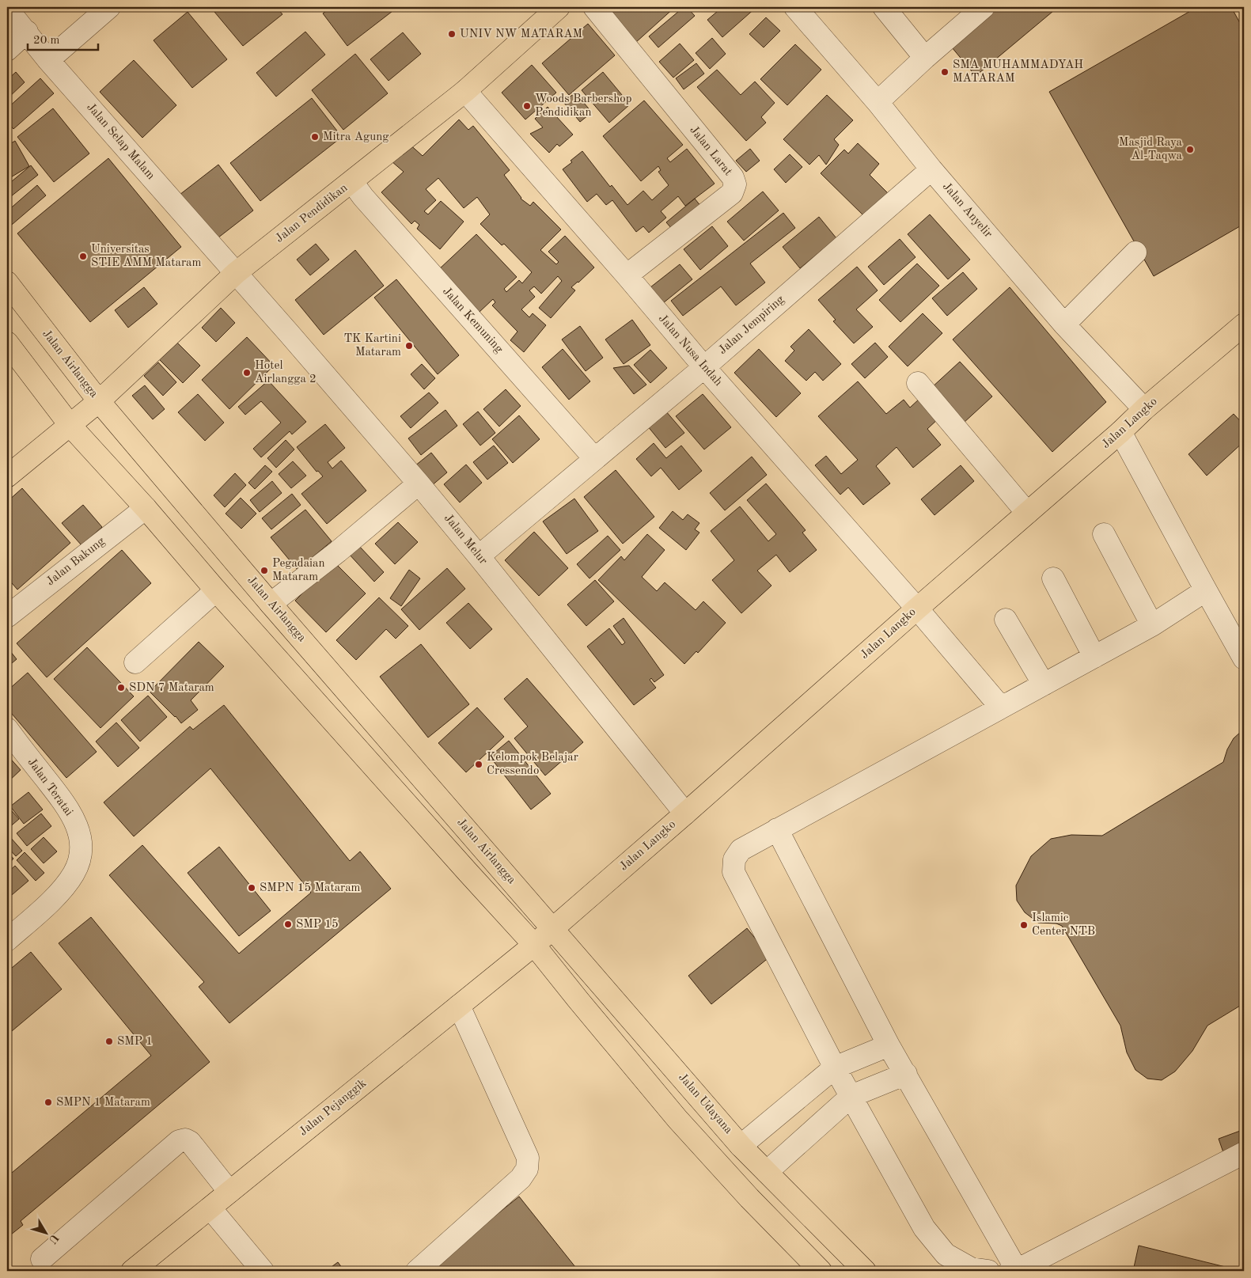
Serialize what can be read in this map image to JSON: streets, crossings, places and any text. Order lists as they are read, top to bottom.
{
  "streets": {
    "main road": [
      "Jalan Pendidikan",
      "Jalan Airlangga",
      "Jalan Langko",
      "Jalan Udayana",
      "Jalan Pejanggik"
    ],
    "street": [
      "Jalan Selap Malam",
      "Jalan Larat",
      "Jalan Anyelir",
      "Jalan Kemuning",
      "Jalan Jempiring",
      "Jalan Nusa Indah",
      "Jalan Melur",
      "Jalan Bakung",
      "Jalan Teratai"
    ]
  },
  "crossings": [
    ["Jalan Selap Malam", "Jalan Pendidikan"],
    ["Jalan Selap Malam", "Jalan Melur"],
    ["Jalan Larat", "Jalan Nusa Indah"],
    ["Jalan Anyelir", "Jalan Jempiring"],
    ["Jalan Anyelir", "Jalan Langko"],
    ["Jalan Pendidikan", "Jalan Kemuning"],
    ["Jalan Pendidikan", "Jalan Nusa Indah"],
    ["Jalan Pendidikan", "Jalan Airlangga"],
    ["Jalan Pendidikan", "Jalan Melur"],
    ["Jalan Kemuning", "Jalan Jempiring"],
    ["Jalan Jempiring", "Jalan Nusa Indah"],
    ["Jalan Jempiring", "Jalan Melur"],
    ["Jalan Nusa Indah", "Jalan Langko"],
    ["Jalan Airlangga", "Jalan Langko"],
    ["Jalan Airlangga", "Jalan Udayana"],
    ["Jalan Langko", "Jalan Melur"],
    ["Jalan Langko", "Jalan Udayana"],
    ["Jalan Langko", "Jalan Pejanggik"]
  ],
  "places": [
    "UNIV NW MATARAM",
    "SMA MUHAMMADYAH MATARAM",
    "Woods Barbershop Pendidikan",
    "Mitra Agung",
    "Masjid Raya Al-Taqwa",
    "Universitas STIE AMM Mataram",
    "TK Kartini Mataram",
    "Hotel Airlangga 2",
    "Pegadaian Mataram",
    "SDN 7 Mataram",
    "Kelompok Belajar Cressendo",
    "SMPN 15 Mataram",
    "SMP 15",
    "Islamic Center NTB",
    "SMP 1",
    "SMPN 1 Mataram"
  ],
  "scale_bar": "20 m",
  "north": "bottom right"
}
